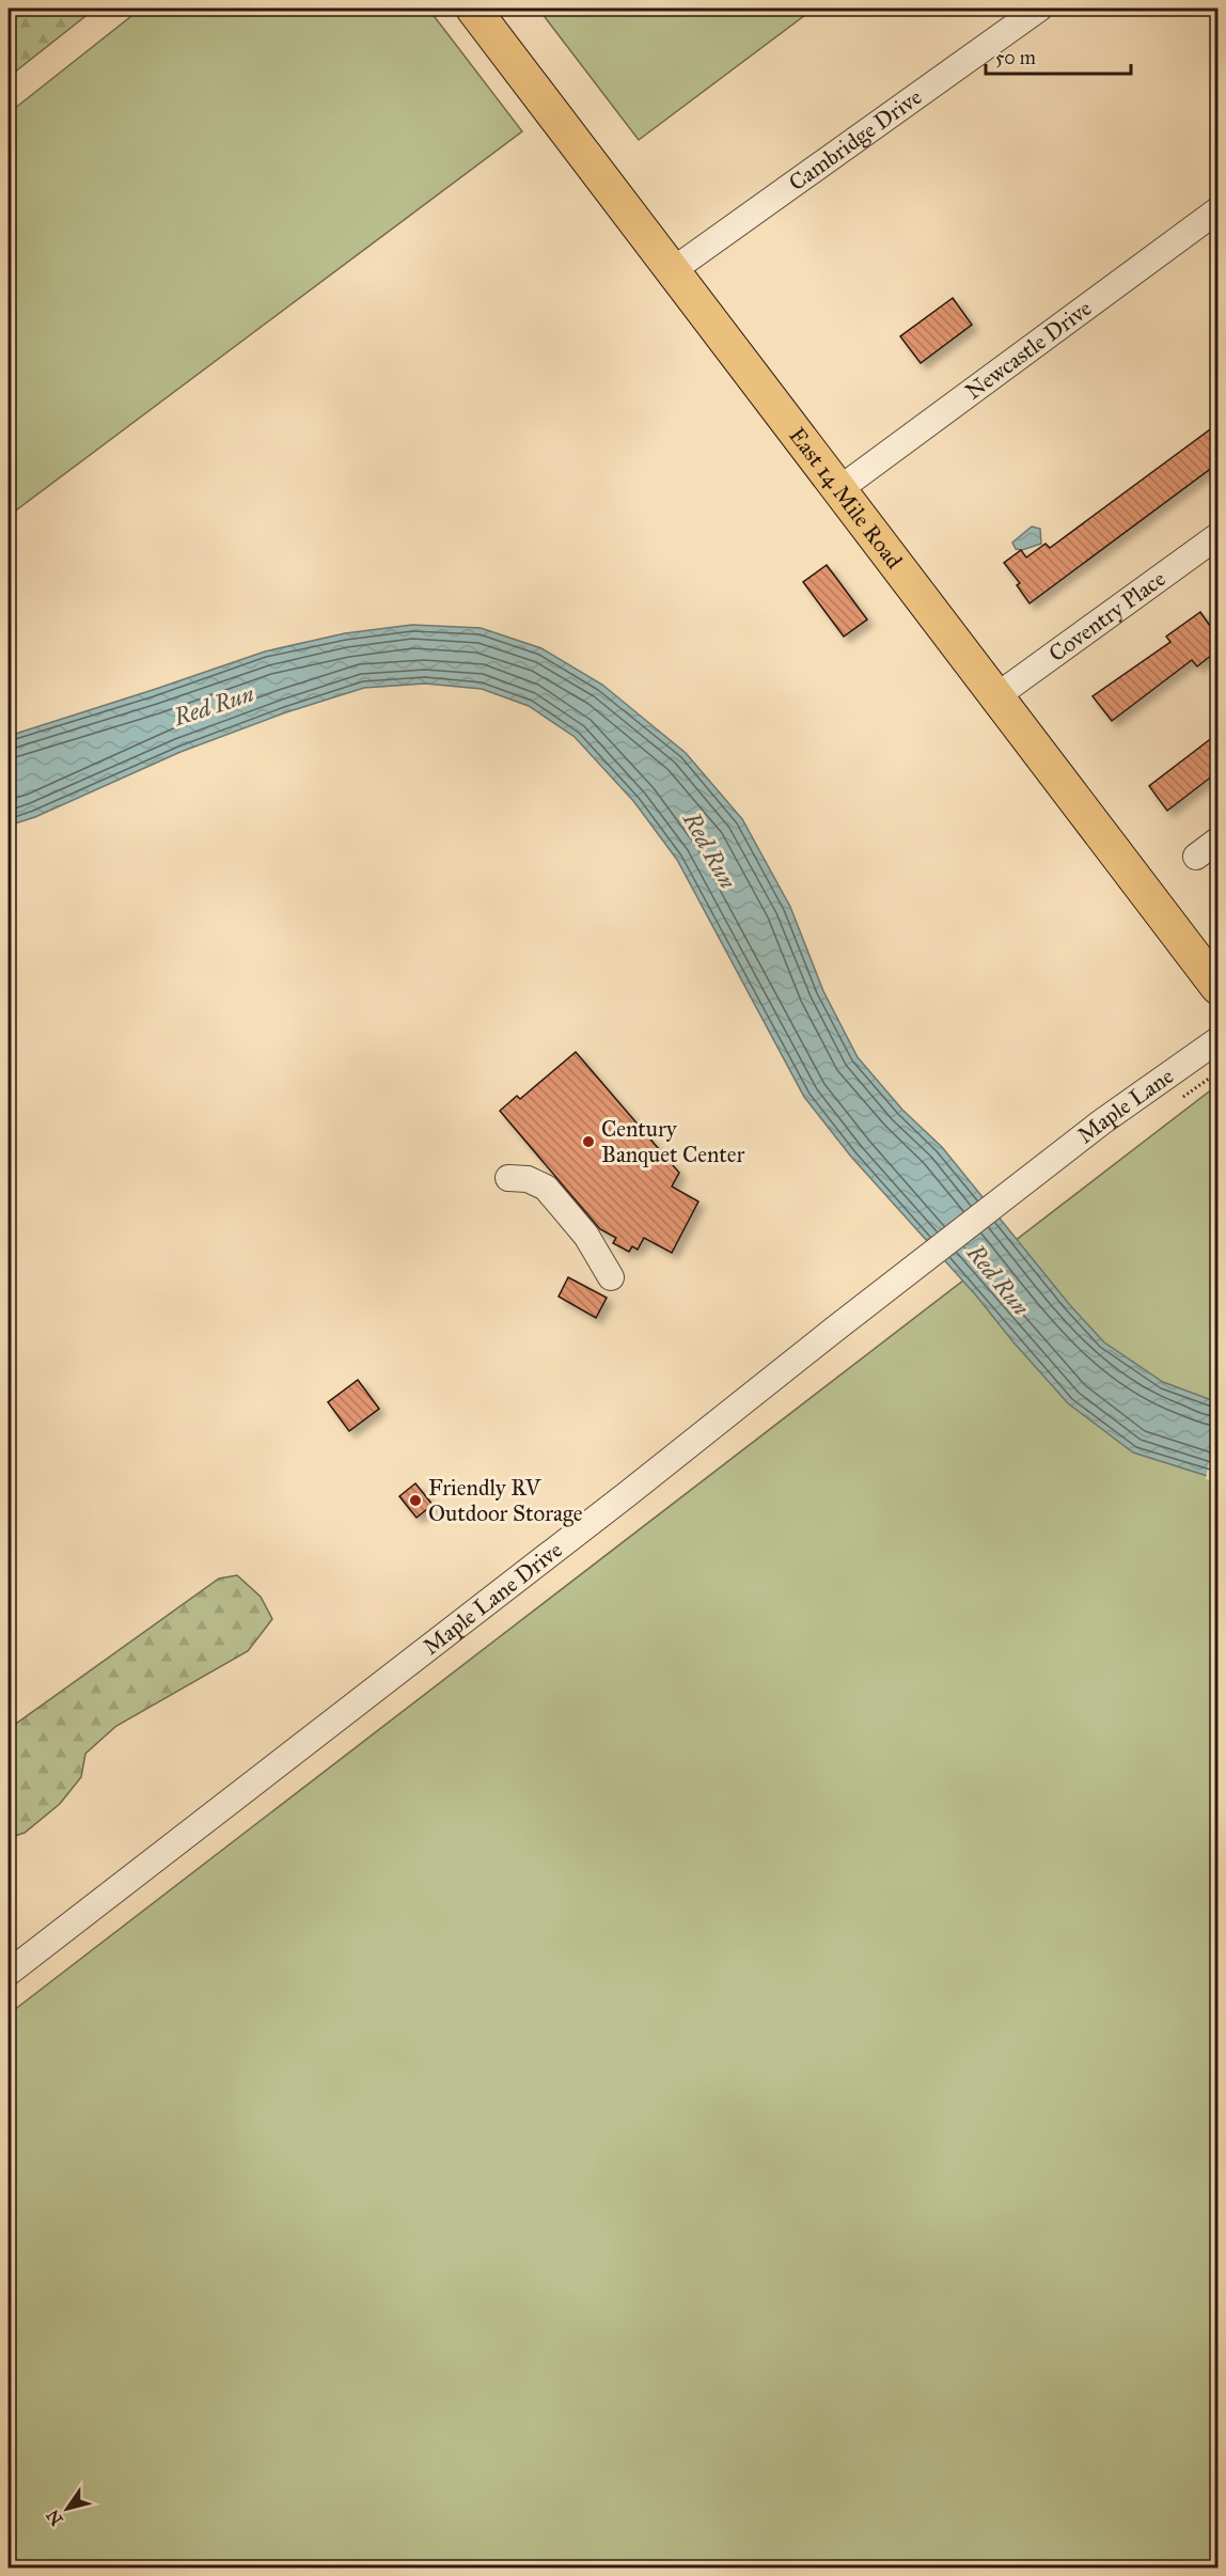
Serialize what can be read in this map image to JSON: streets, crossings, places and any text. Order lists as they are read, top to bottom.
{
  "streets": {
    "main road": ["East 14 Mile Road"],
    "street": [
      "Cambridge Drive",
      "Newcastle Drive",
      "Coventry Place",
      "Maple Lane",
      "Maple Lane Drive"
    ]
  },
  "crossings": [
    ["Cambridge Drive", "East 14 Mile Road"],
    ["Newcastle Drive", "East 14 Mile Road"],
    ["East 14 Mile Road", "Coventry Place"],
    ["Maple Lane", "Maple Lane Drive"]
  ],
  "water": ["Red Run"],
  "places": ["Century Banquet Center", "Friendly RV Outdoor Storage"],
  "scale_bar": "50 m",
  "north": "bottom left"
}
